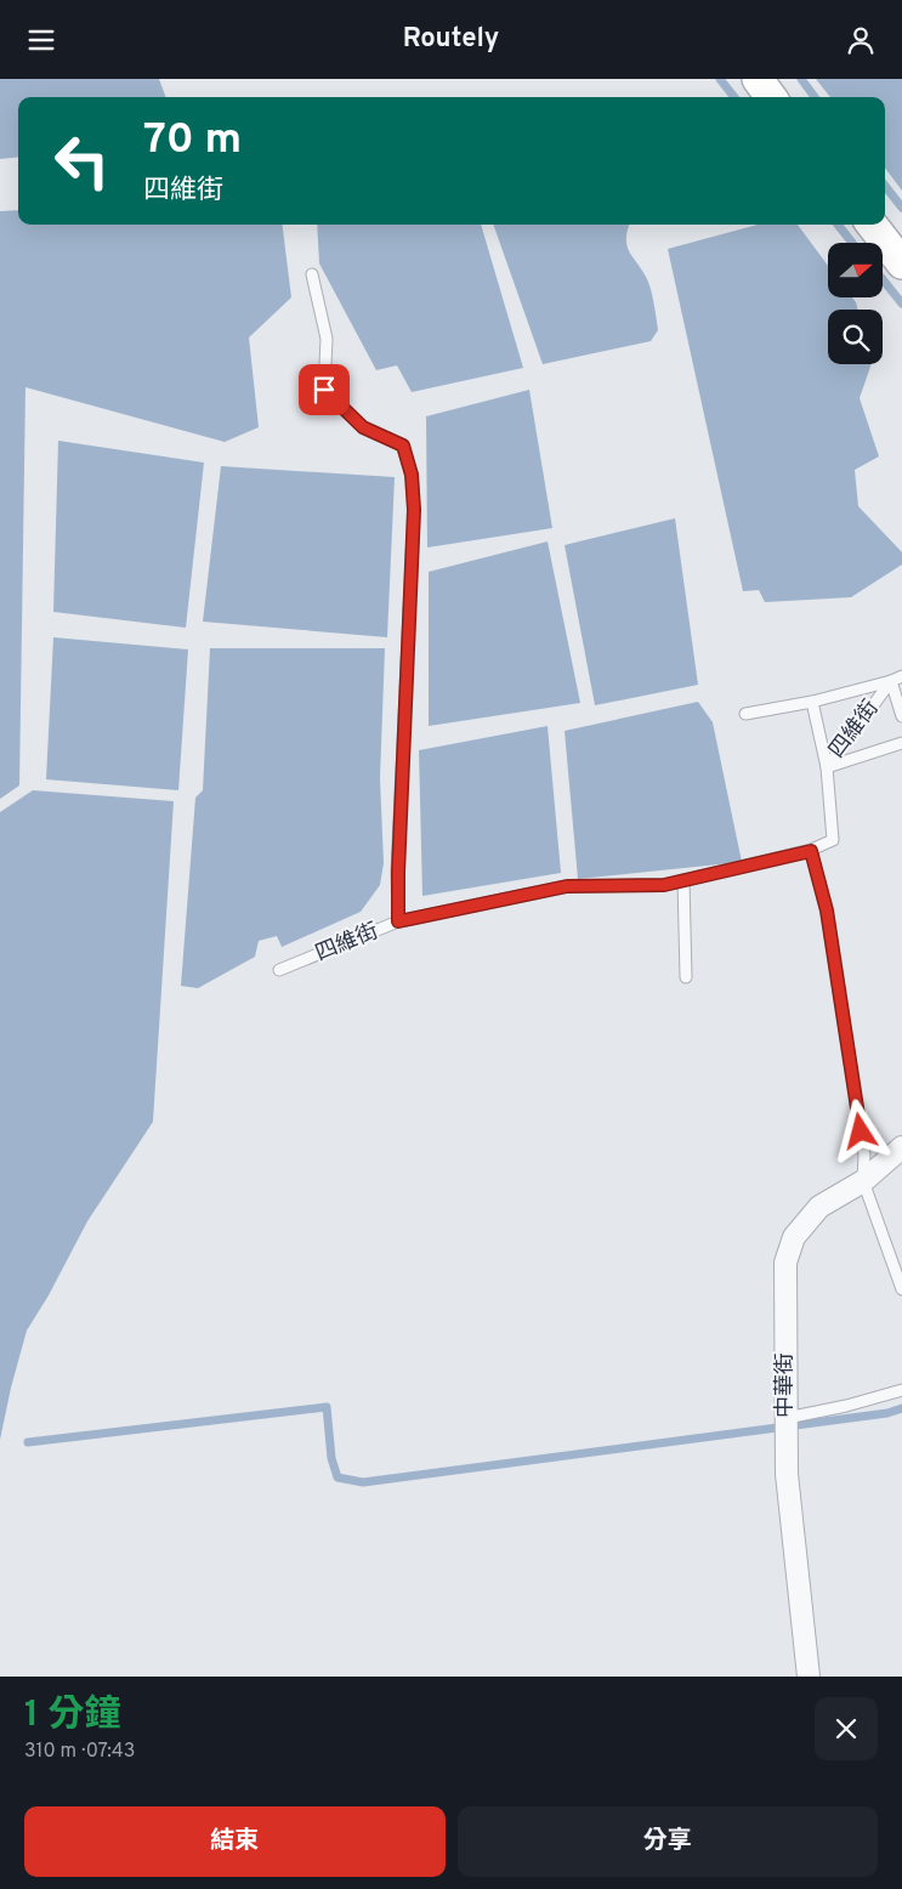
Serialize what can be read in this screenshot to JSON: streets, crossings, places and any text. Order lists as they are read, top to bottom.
{
  "streets": {
    "street": ["中華街"],
    "lane": ["四維街"]
  },
  "north": "right",
  "page": {
    "header": "Routely",
    "turn": ["70 m", "四維街"],
    "heading": ["1 分鐘", "310 m · 07:43"],
    "buttons": ["結束", "分享"]
  }
}
